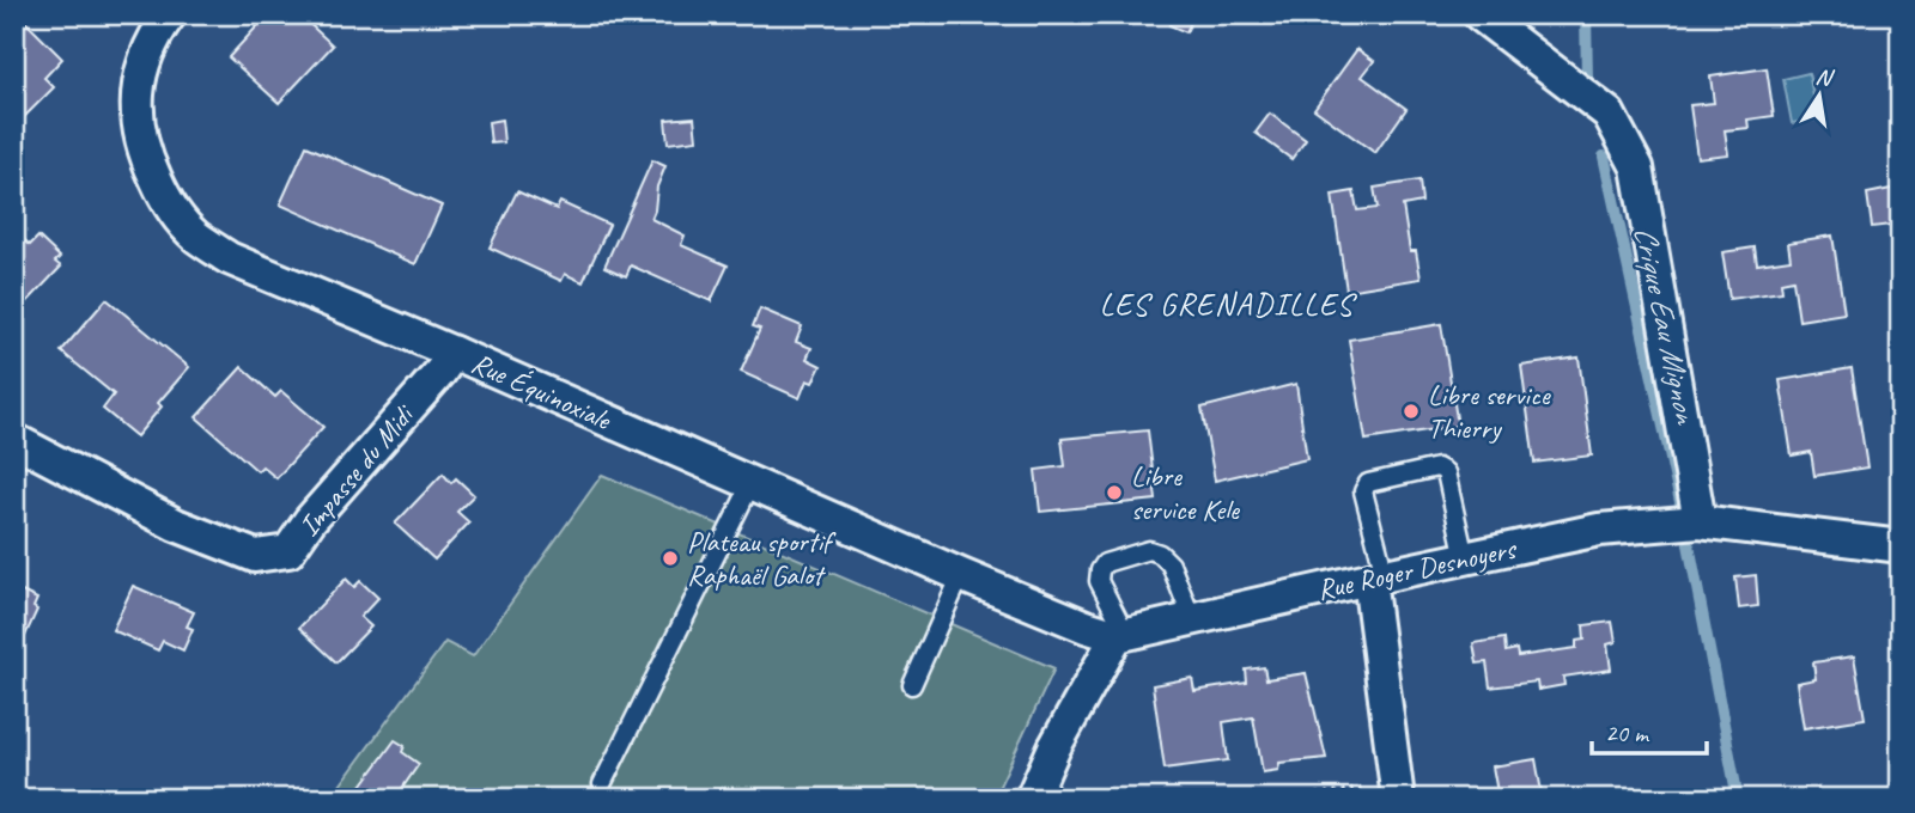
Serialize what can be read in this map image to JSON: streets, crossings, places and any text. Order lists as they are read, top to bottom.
{
  "streets": {
    "street": ["Rue Équinoxiale", "Impasse du Midi", "Rue Roger Desnoyers"]
  },
  "crossings": [
    ["Rue Équinoxiale", "Impasse du Midi"],
    ["Rue Équinoxiale", "Rue Roger Desnoyers"]
  ],
  "districts": ["LES GRENADILLES"],
  "water": ["Crique Eau Mignon"],
  "places": ["Libre service Thierry", "Libre service Kele", "Plateau sportif Raphaël Galot"],
  "scale_bar": "20 m",
  "north": "top"
}
